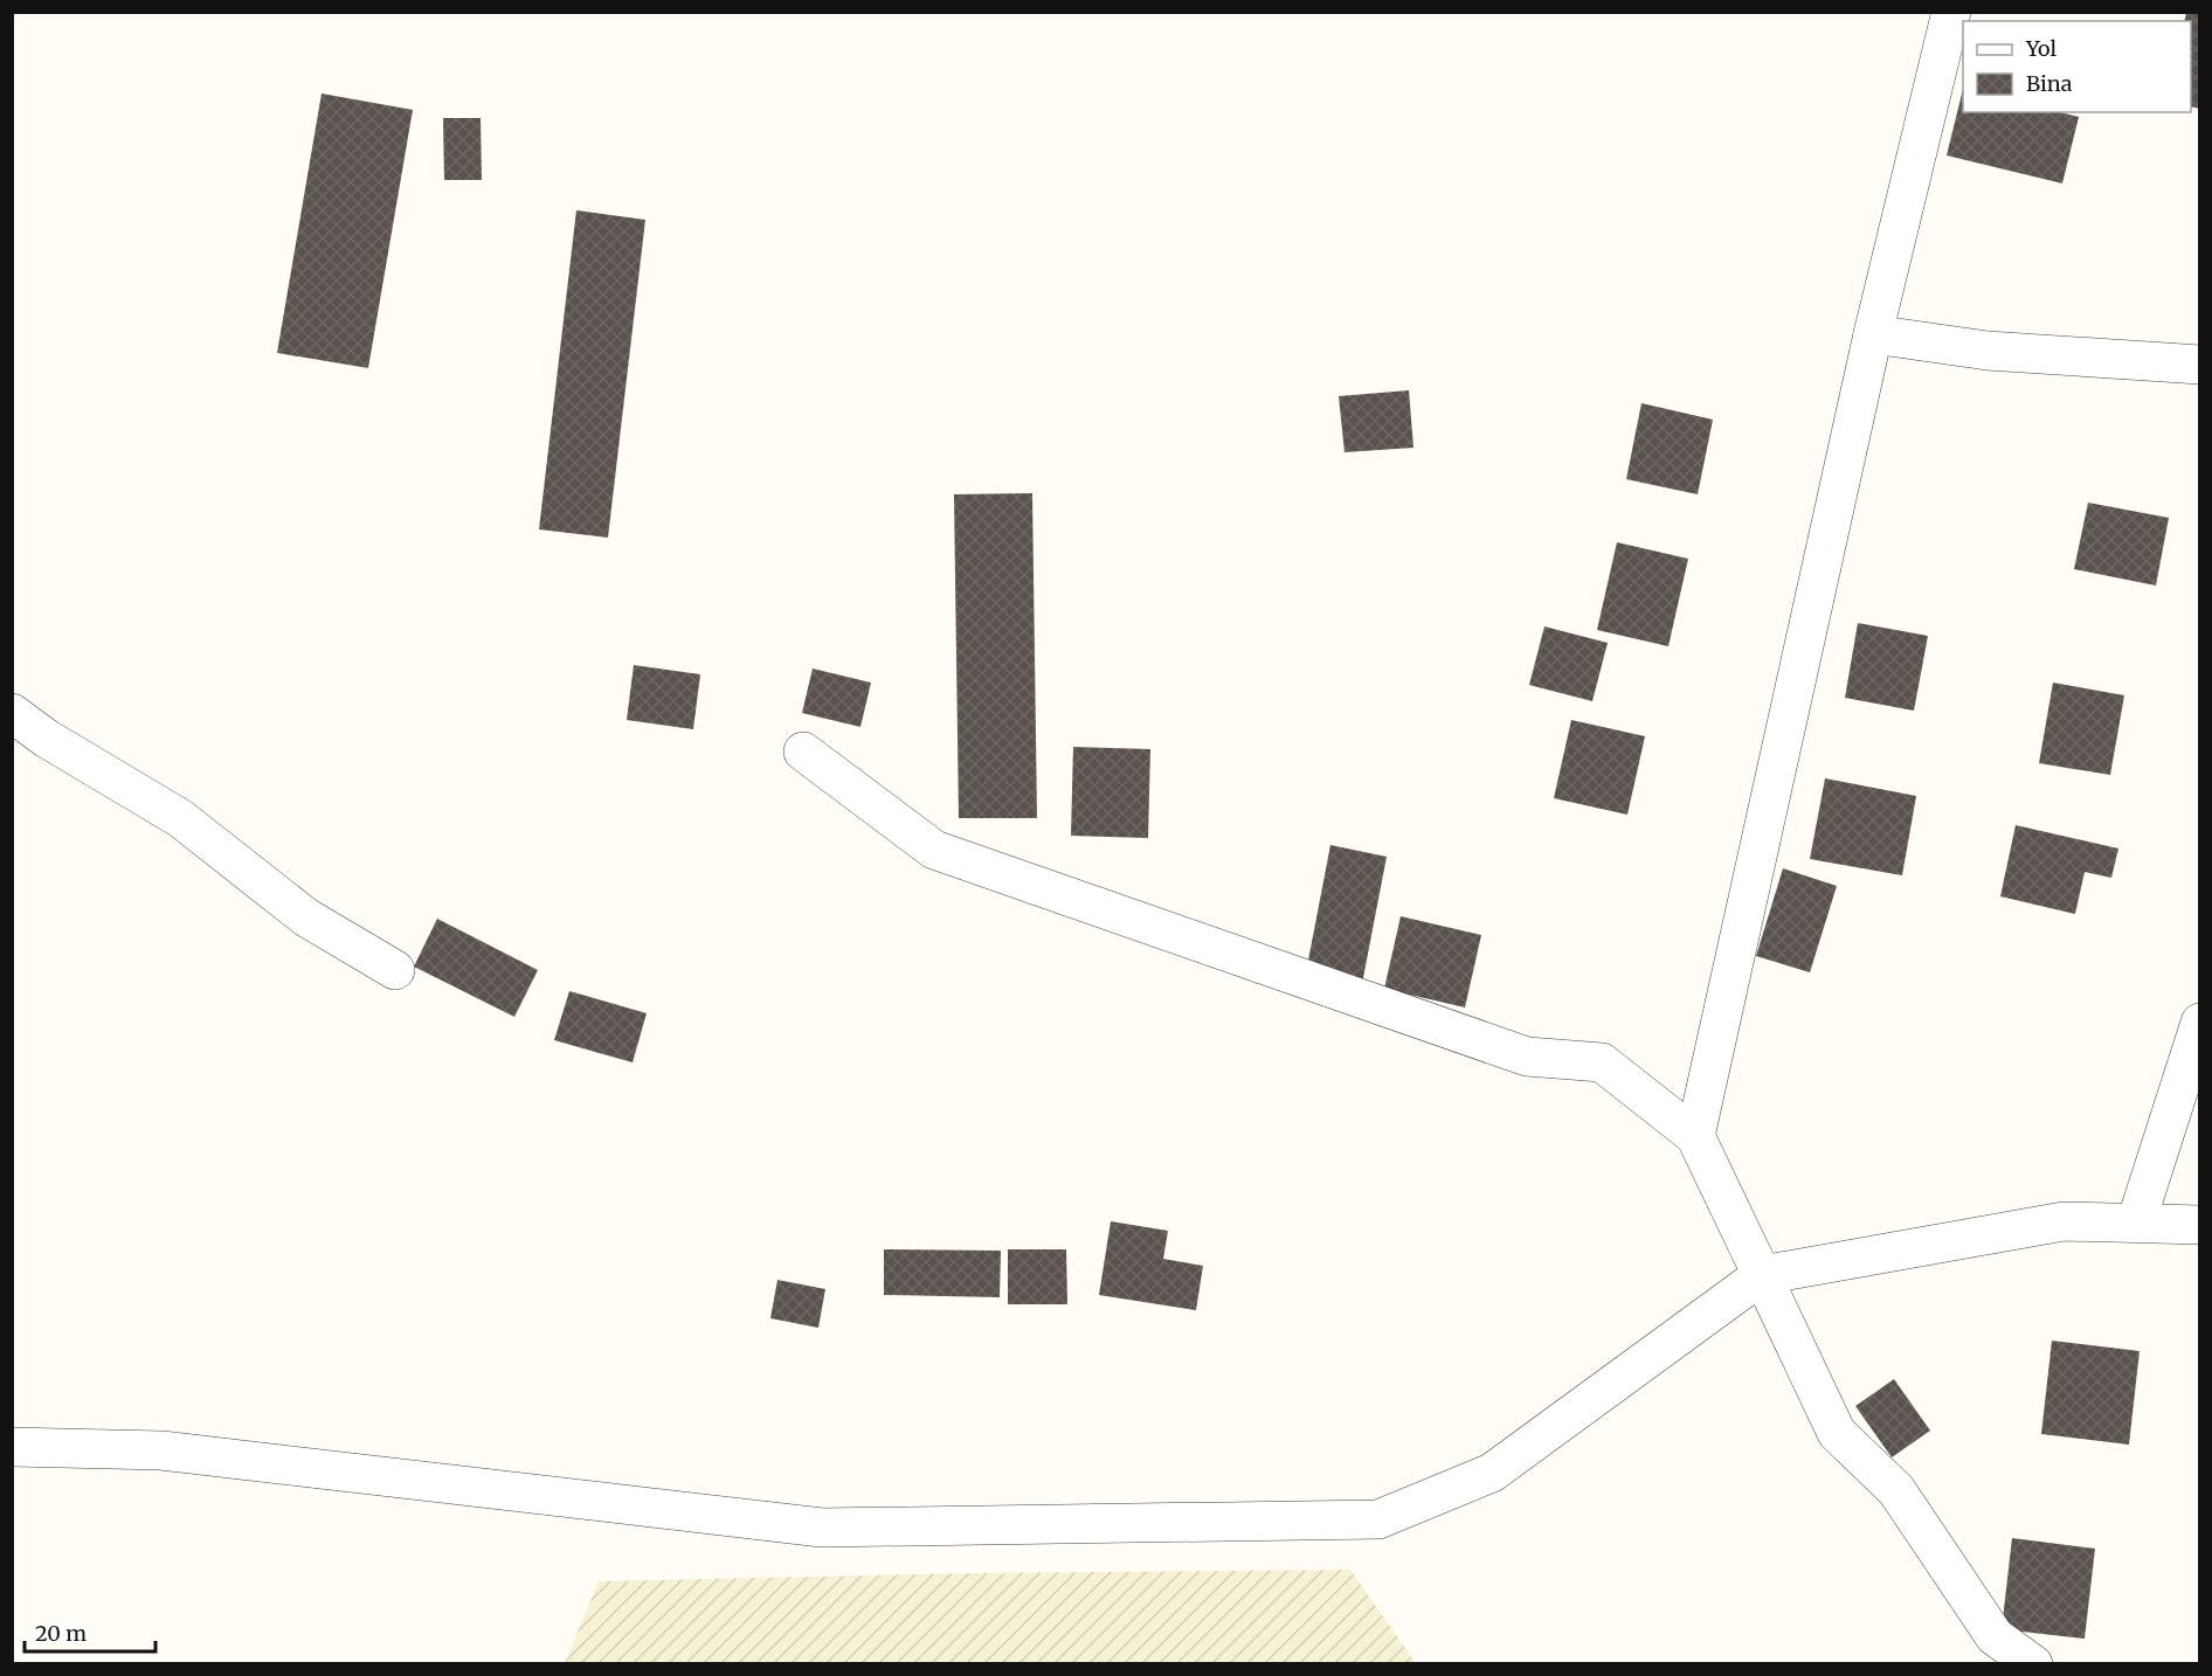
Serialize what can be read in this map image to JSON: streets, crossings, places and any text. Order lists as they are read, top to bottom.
{
  "legend": ["Yol", "Bina"],
  "scale_bar": "20 m"
}
